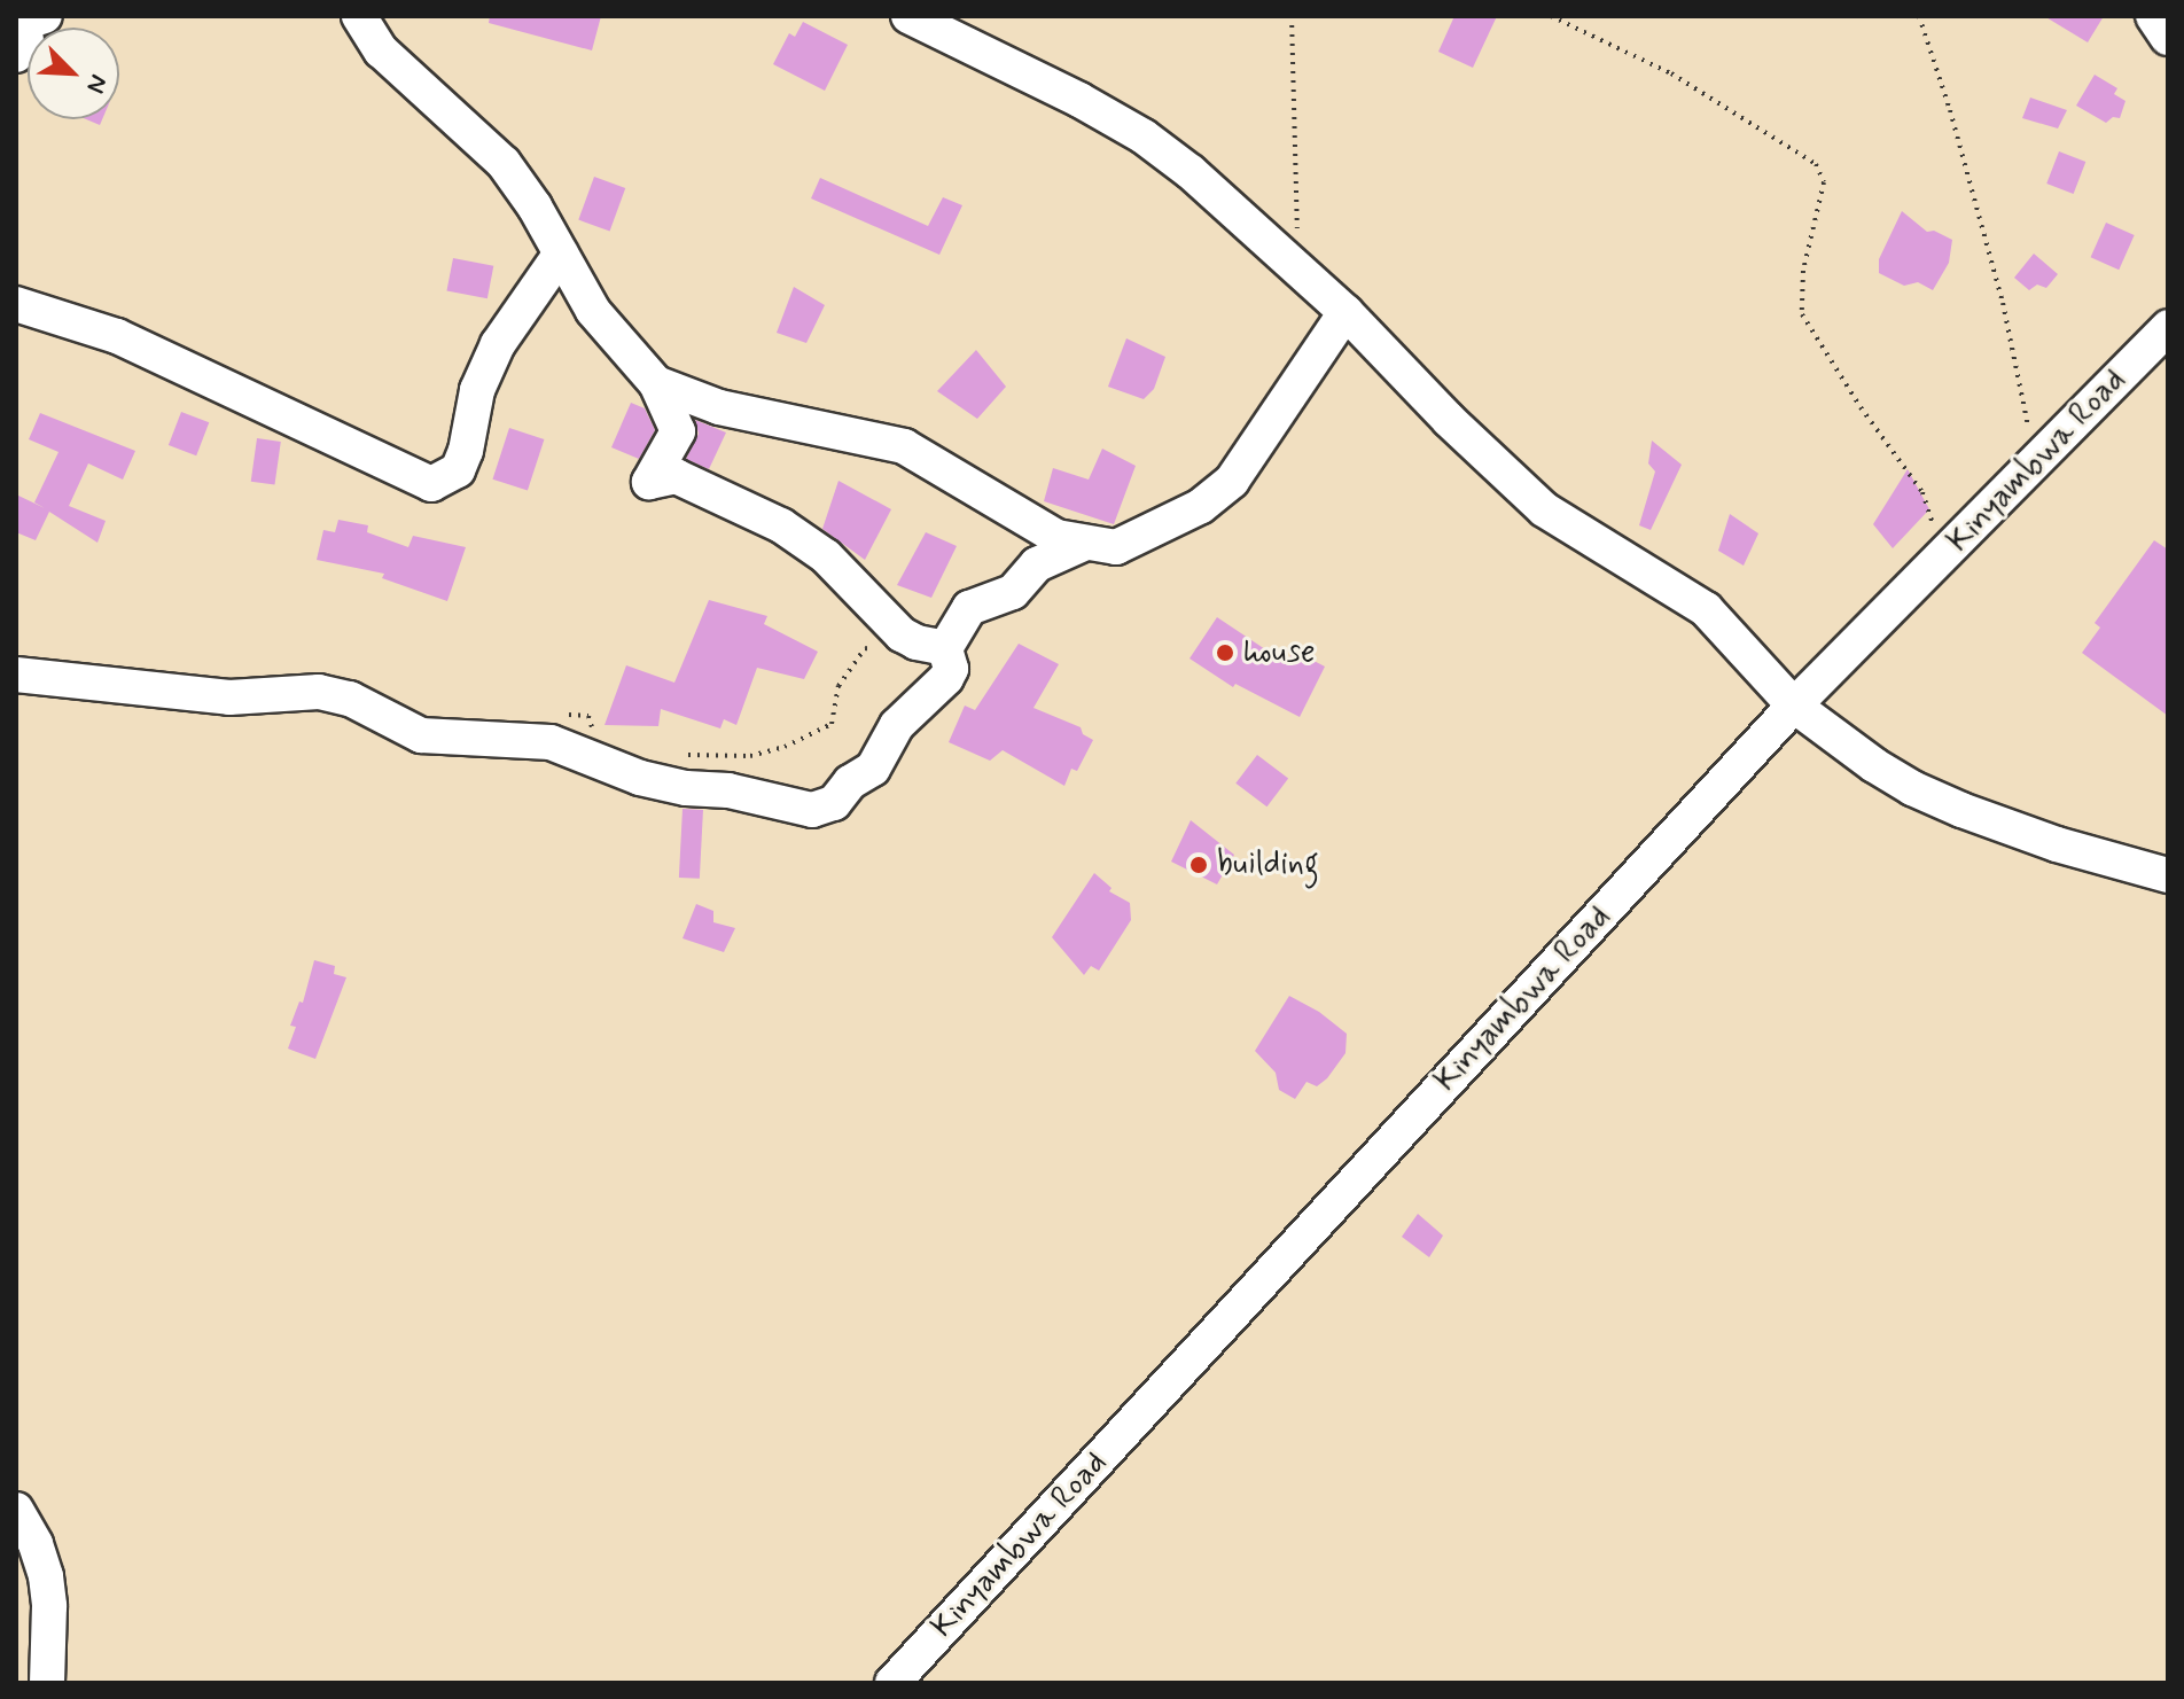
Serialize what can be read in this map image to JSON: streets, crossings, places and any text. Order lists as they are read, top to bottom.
{
  "streets": {
    "street": ["Kinyambwa Road"]
  },
  "places": ["house", "building"],
  "north": "bottom right"
}
